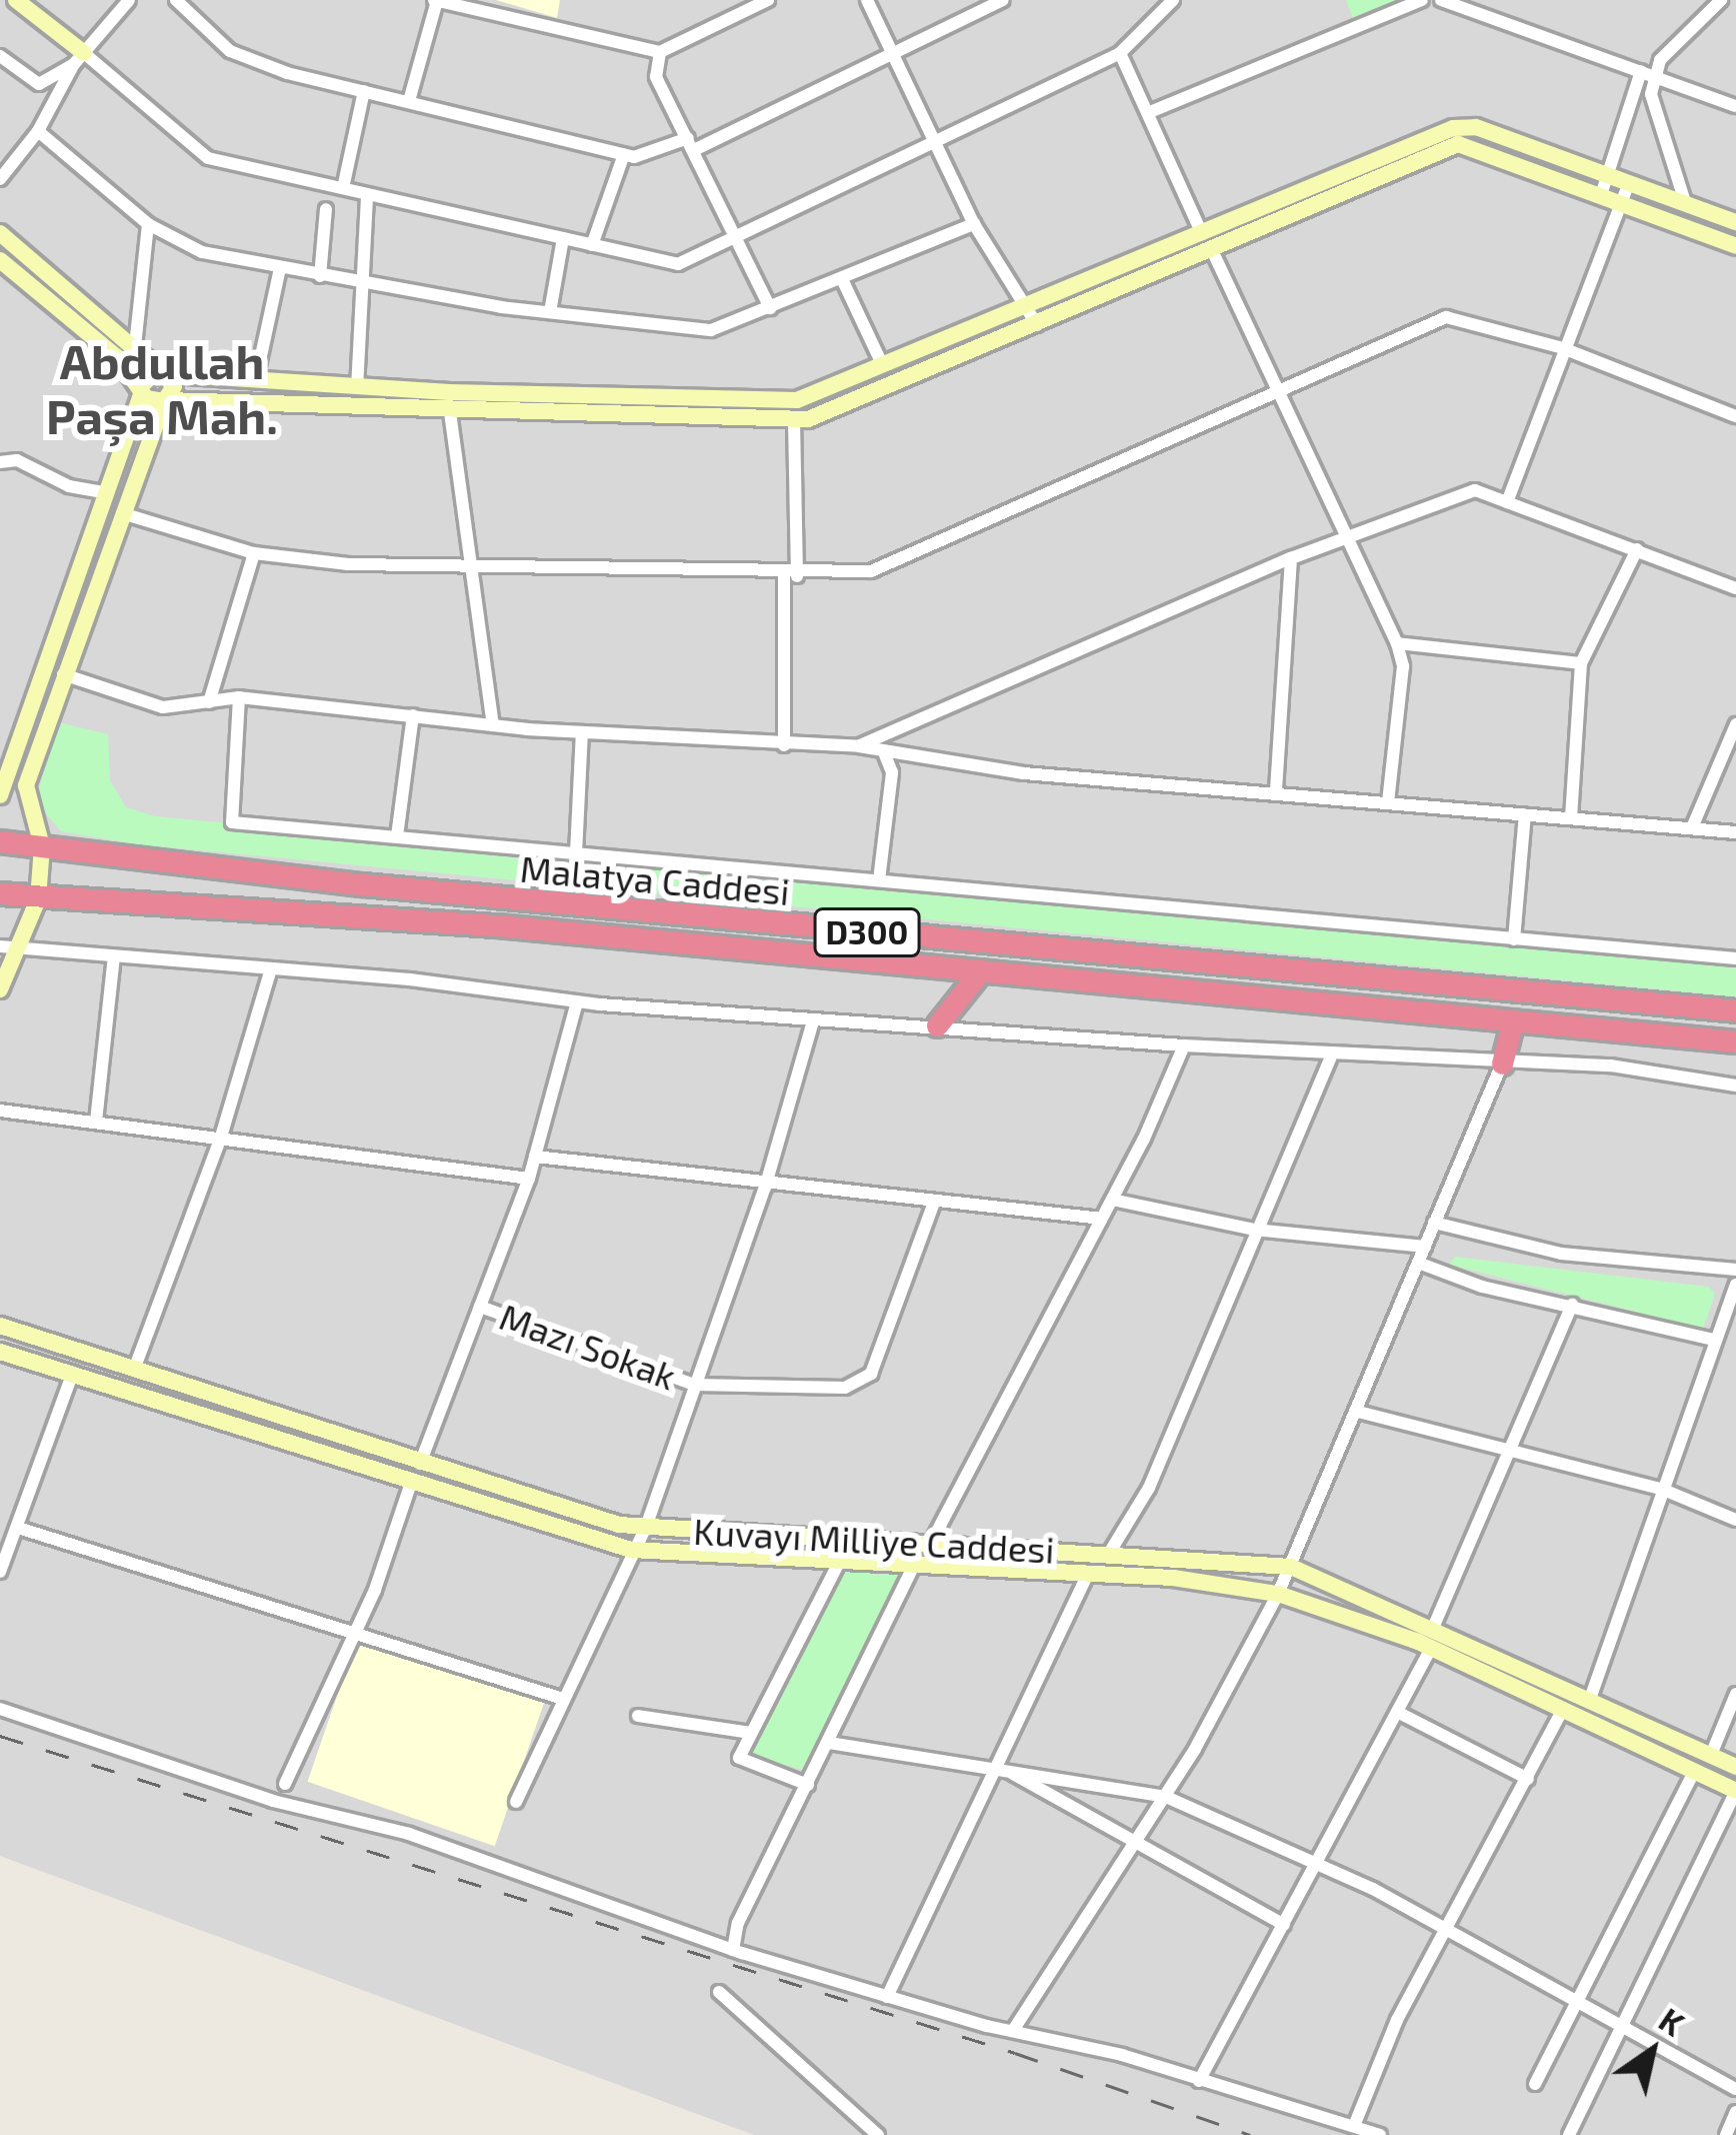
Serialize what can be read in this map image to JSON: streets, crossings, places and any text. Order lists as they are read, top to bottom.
{
  "streets": {
    "highway": ["Malatya Caddesi", "D300"],
    "main road": ["Kuvayı Milliye Caddesi"],
    "street": ["Mazı Sokak"]
  },
  "districts": ["Abdullah Paşa Mah."],
  "north": "top right"
}
